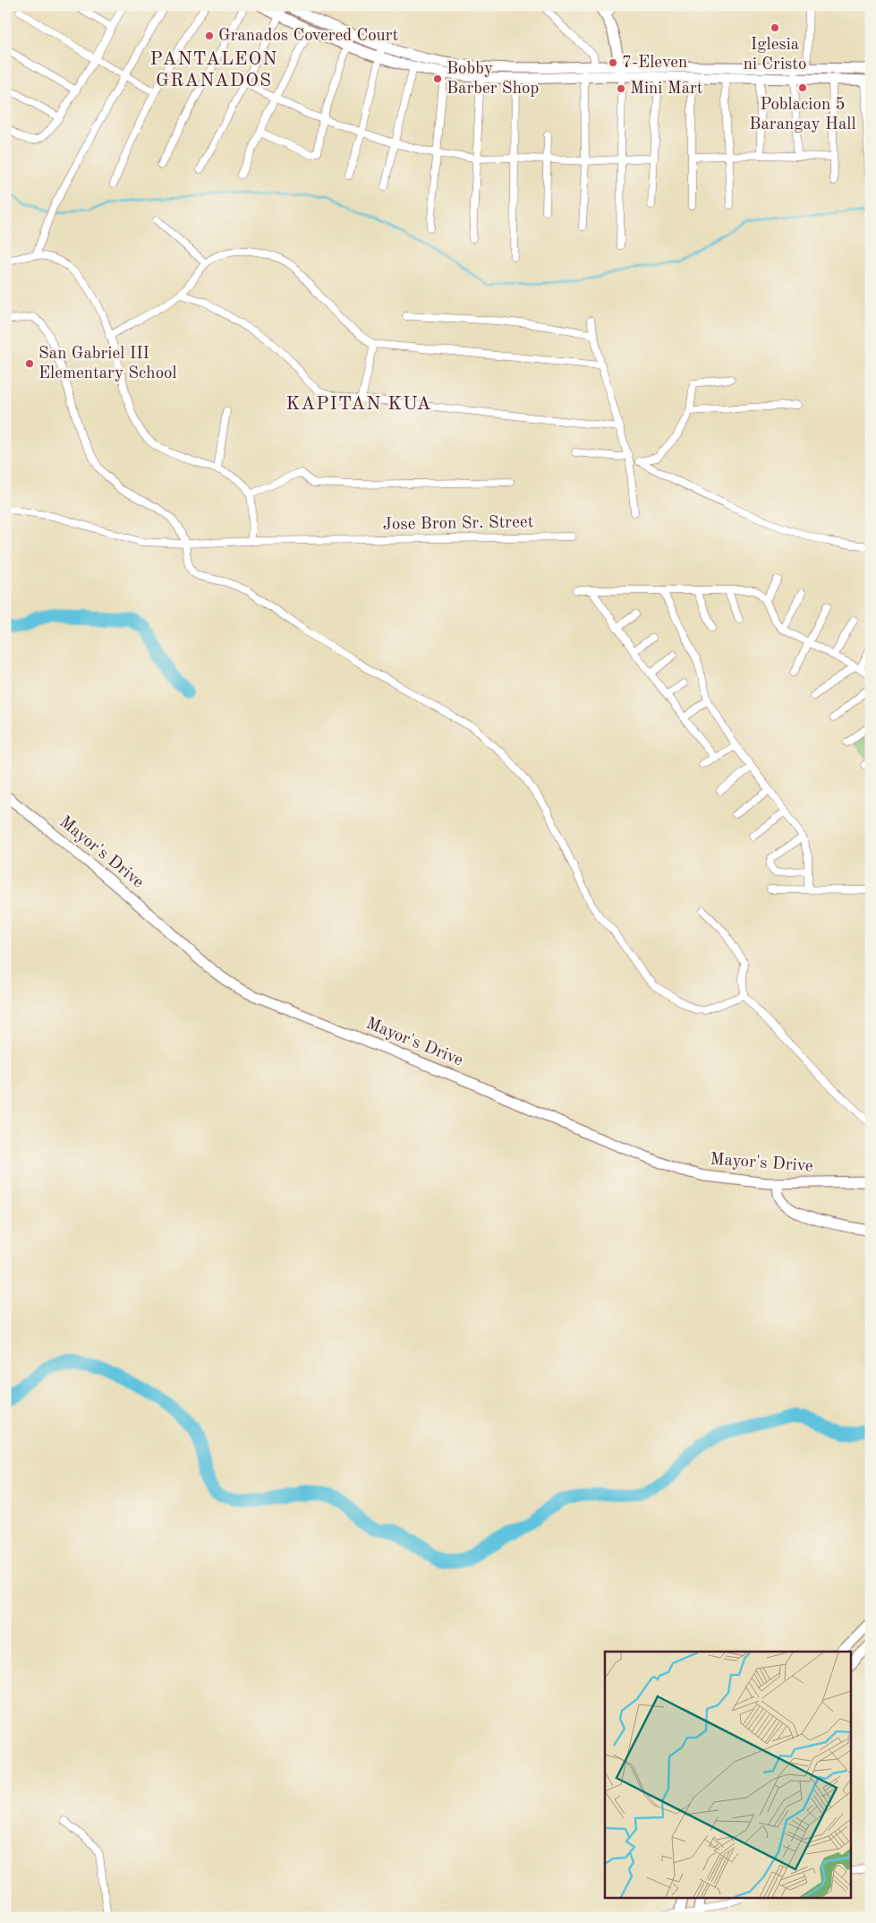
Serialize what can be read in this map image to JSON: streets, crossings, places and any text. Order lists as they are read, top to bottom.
{
  "streets": {
    "street": ["Jose Bron Sr. Street", "Mayor's Drive"]
  },
  "districts": ["PANTALEON GRANADOS", "KAPITAN KUA"],
  "places": [
    "Iglesia ni Cristo",
    "Granados Covered Court",
    "7-Eleven",
    "Bobby Barber Shop",
    "Poblacion 5 Barangay Hall",
    "Mini Mart",
    "San Gabriel III Elementary School"
  ]
}
